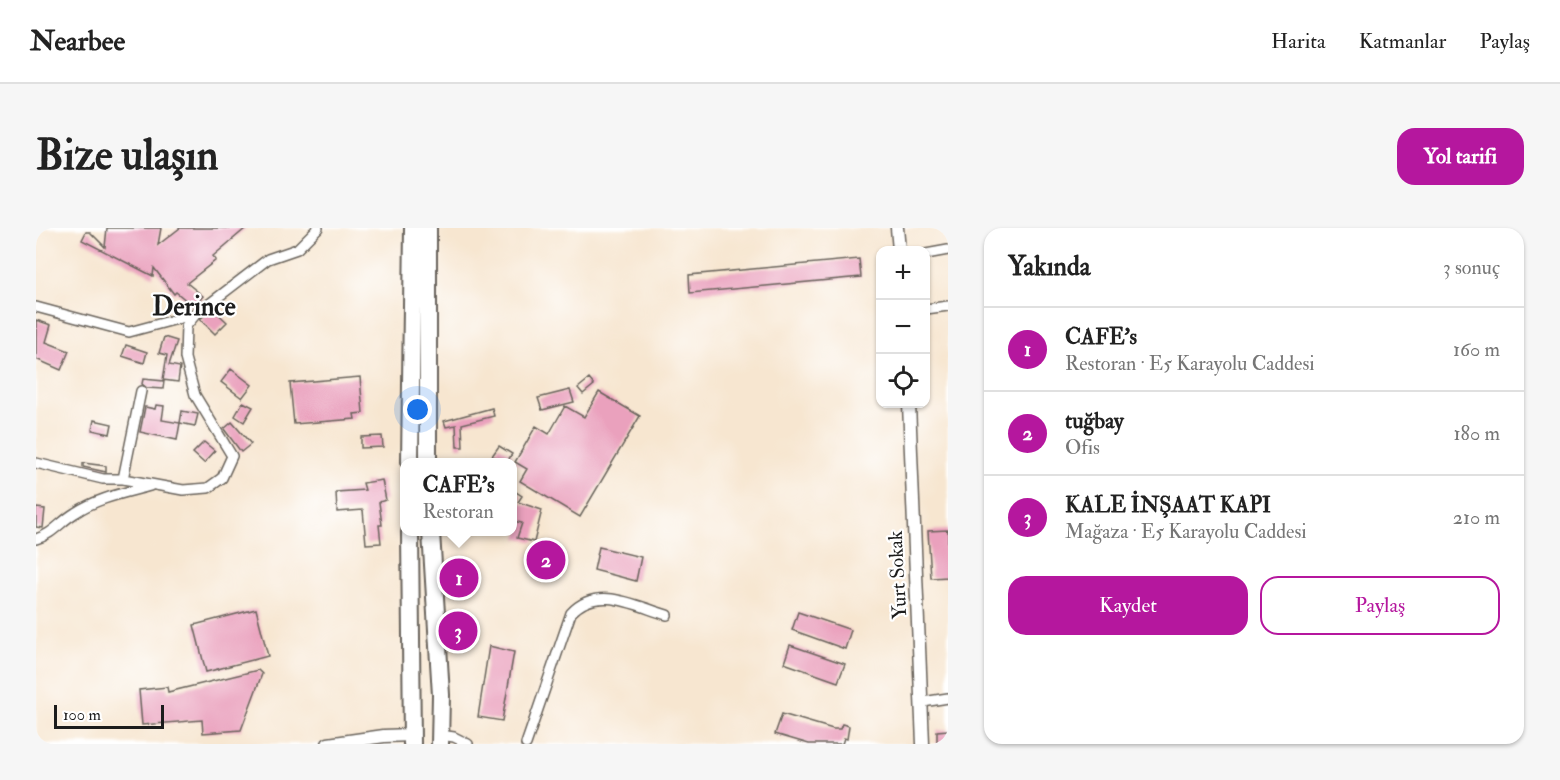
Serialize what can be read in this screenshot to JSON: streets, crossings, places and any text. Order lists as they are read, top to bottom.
{
  "streets": {
    "street": ["Yurt Sokak"]
  },
  "districts": ["Derince"],
  "scale_bar": "100 m",
  "page": {
    "header": "Nearbee",
    "nav": ["Harita", "Katmanlar", "Paylaş"],
    "buttons": [
      "Yol tarifi",
      ["Kaydet", "Paylaş"]
    ],
    "title": "Bize ulaşın",
    "heading": ["Yakında", "3 sonuç"],
    "map_buttons": ["+", "−"],
    "list": [
      {
        "mark": "1",
        "name": "CAFE's",
        "note": "Restoran · E5 Karayolu Caddesi",
        "value": "160 m"
      },
      {
        "mark": "2",
        "name": "tuğbay",
        "note": "Ofis",
        "value": "180 m"
      },
      {
        "mark": "3",
        "name": "KALE İNŞAAT KAPI",
        "note": "Mağaza · E5 Karayolu Caddesi",
        "value": "210 m"
      }
    ],
    "popup": ["CAFE's", "Restoran"],
    "pins": ["2", "1", "3"],
    "scale": "100 m"
  }
}
